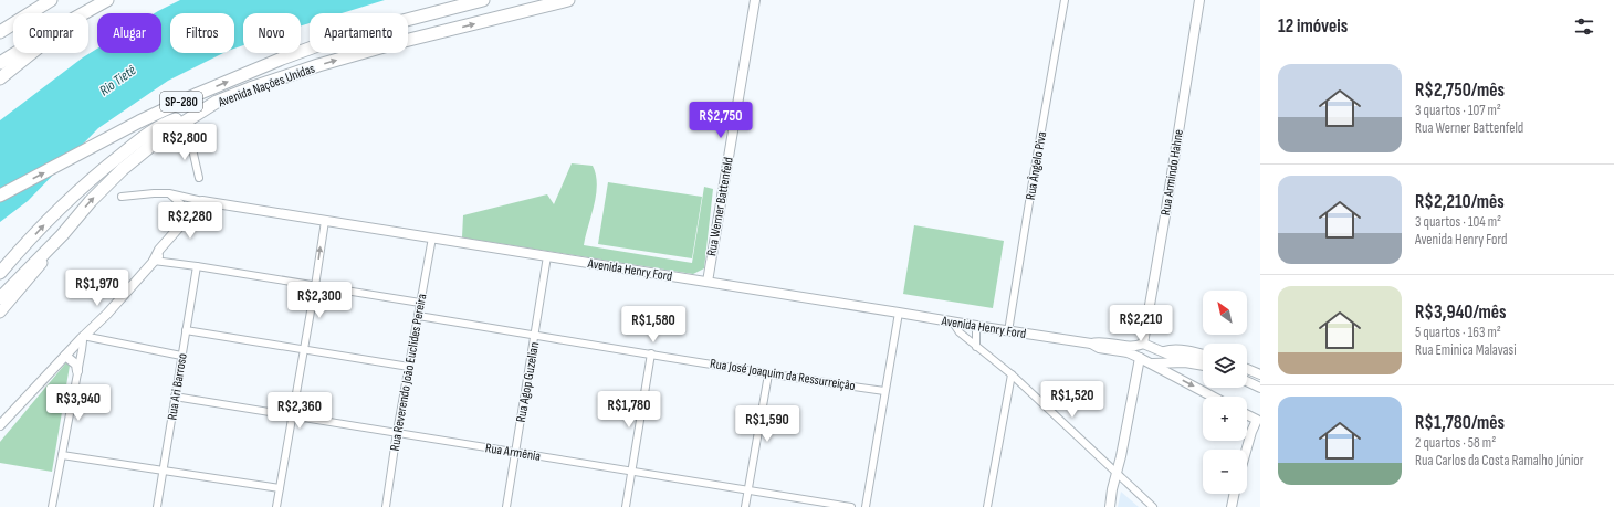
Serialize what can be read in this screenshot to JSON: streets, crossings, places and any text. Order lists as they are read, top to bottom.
{
  "streets": {
    "highway": ["Avenida Nações Unidas", "SP-280"],
    "main road": ["Rua Armindo Hahne", "Rua Werner Battenfeld", "Avenida Henry Ford"],
    "street": [
      "Rua Ângelo Piva",
      "Rua Reverendo João Euclides Pereira",
      "Rua José Joaquim da Ressurreição",
      "Rua Agop Guzelian",
      "Rua Ari Barroso",
      "Rua Armênia"
    ]
  },
  "crossings": [
    ["Rua Ângelo Piva", "Avenida Henry Ford"],
    ["Rua Armindo Hahne", "Avenida Henry Ford"],
    ["Rua Werner Battenfeld", "Avenida Henry Ford"],
    ["Avenida Henry Ford", "Rua Reverendo João Euclides Pereira"],
    ["Avenida Henry Ford", "Rua Agop Guzelian"],
    ["Rua Reverendo João Euclides Pereira", "Rua José Joaquim da Ressurreição"],
    ["Rua Reverendo João Euclides Pereira", "Rua Armênia"],
    ["Rua José Joaquim da Ressurreição", "Rua Agop Guzelian"],
    ["Rua Agop Guzelian", "Rua Armênia"],
    ["Rua Ari Barroso", "Rua Armênia"]
  ],
  "water": ["Rio Tietê"],
  "north": "top left",
  "page": {
    "heading": "12 imóveis",
    "chip": [
      "Comprar",
      "Alugar",
      "Filtros",
      "Novo",
      "Apartamento"
    ],
    "list": [
      {
        "name": "R$2,750/mês",
        "note": "3 quartos · 107 m² · Rua Werner Battenfeld"
      },
      {
        "name": "R$2,210/mês",
        "note": "3 quartos · 104 m² · Avenida Henry Ford"
      },
      {
        "name": "R$3,940/mês",
        "note": "5 quartos · 163 m² · Rua Eminica Malavasi"
      },
      {
        "name": "R$1,780/mês",
        "note": "2 quartos · 58 m² · Rua Carlos da Costa Ramalho Júnior"
      }
    ],
    "price": [
      "R$2,750",
      "R$2,800",
      "R$2,280",
      "R$1,970",
      "R$2,300",
      "R$2,210",
      "R$1,580",
      "R$1,520",
      "R$3,940",
      "R$1,780",
      "R$2,360",
      "R$1,590"
    ],
    "map_buttons": ["+", "−"]
  }
}
